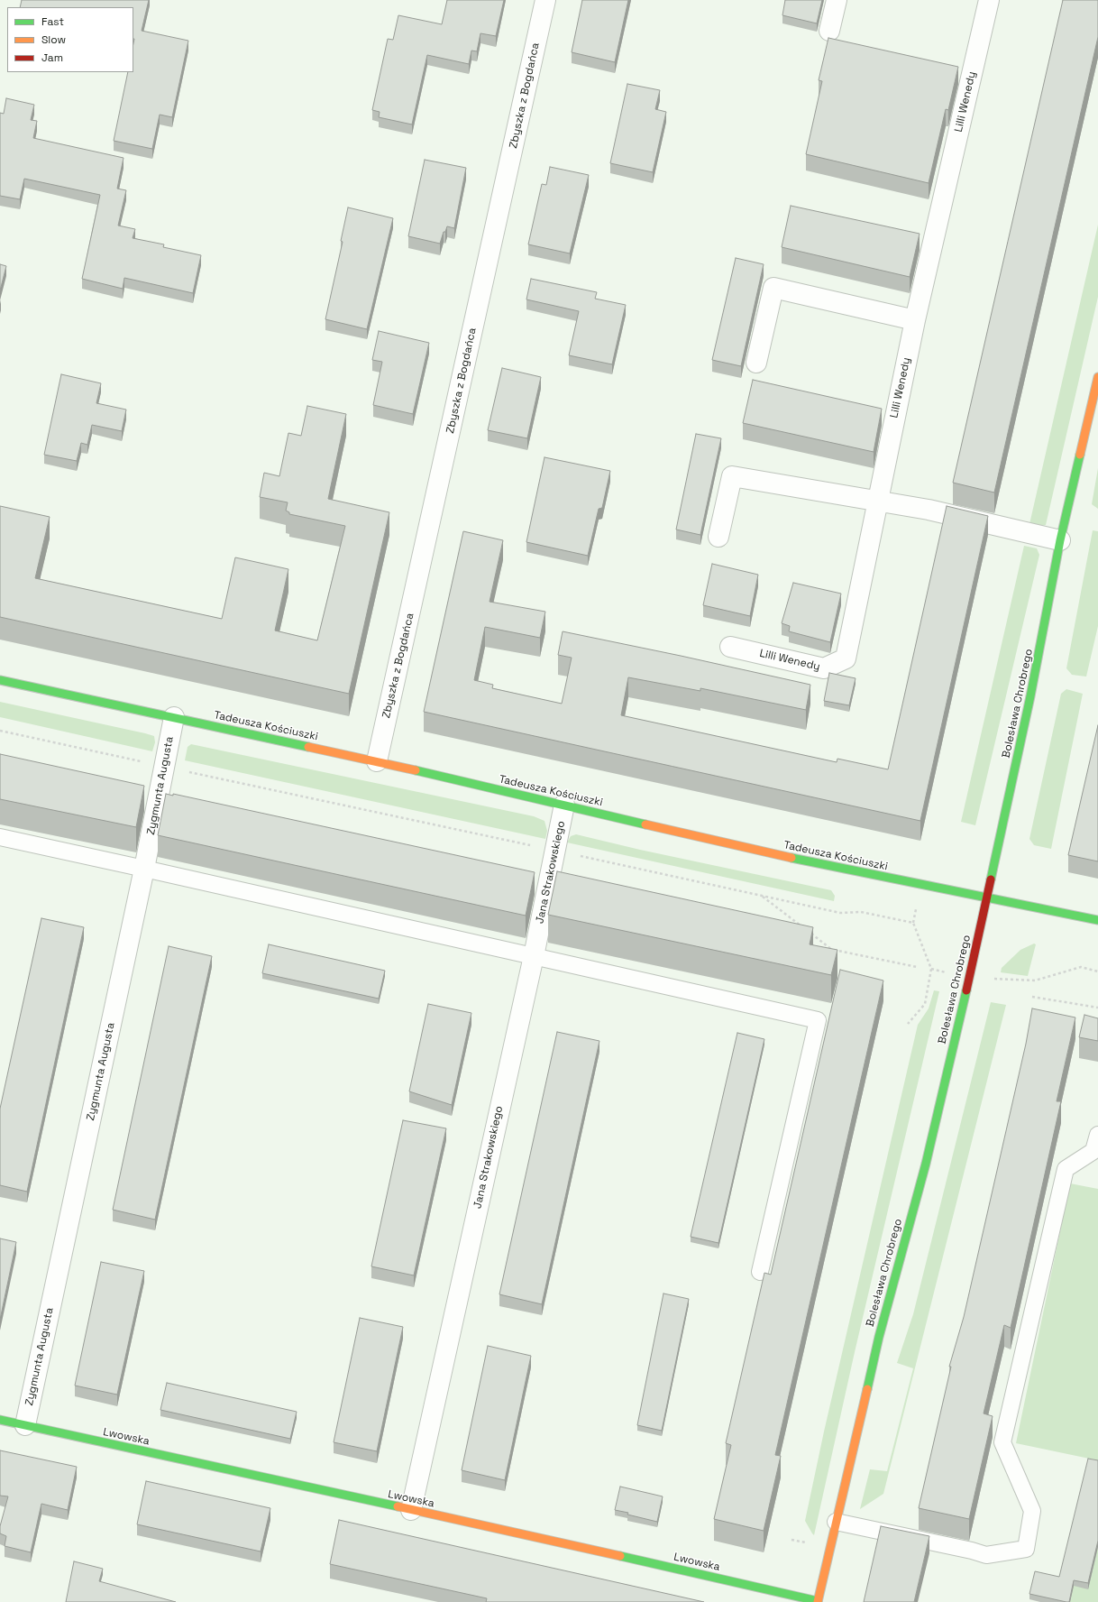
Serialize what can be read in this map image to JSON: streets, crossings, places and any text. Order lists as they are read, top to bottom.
{
  "streets": {
    "street": [
      "Zbyszka z Bogdańca",
      "Lilli Wenedy",
      "Bolesława Chrobrego",
      "Tadeusza Kościuszki",
      "Zygmunta Augusta",
      "Jana Strakowskiego",
      "Lwowska"
    ]
  },
  "crossings": [
    ["Zbyszka z Bogdańca", "Tadeusza Kościuszki"],
    ["Bolesława Chrobrego", "Tadeusza Kościuszki"],
    ["Bolesława Chrobrego", "Lwowska"],
    ["Tadeusza Kościuszki", "Zygmunta Augusta"],
    ["Tadeusza Kościuszki", "Jana Strakowskiego"],
    ["Zygmunta Augusta", "Lwowska"],
    ["Jana Strakowskiego", "Lwowska"]
  ],
  "legend": ["Fast", "Slow", "Jam"]
}
